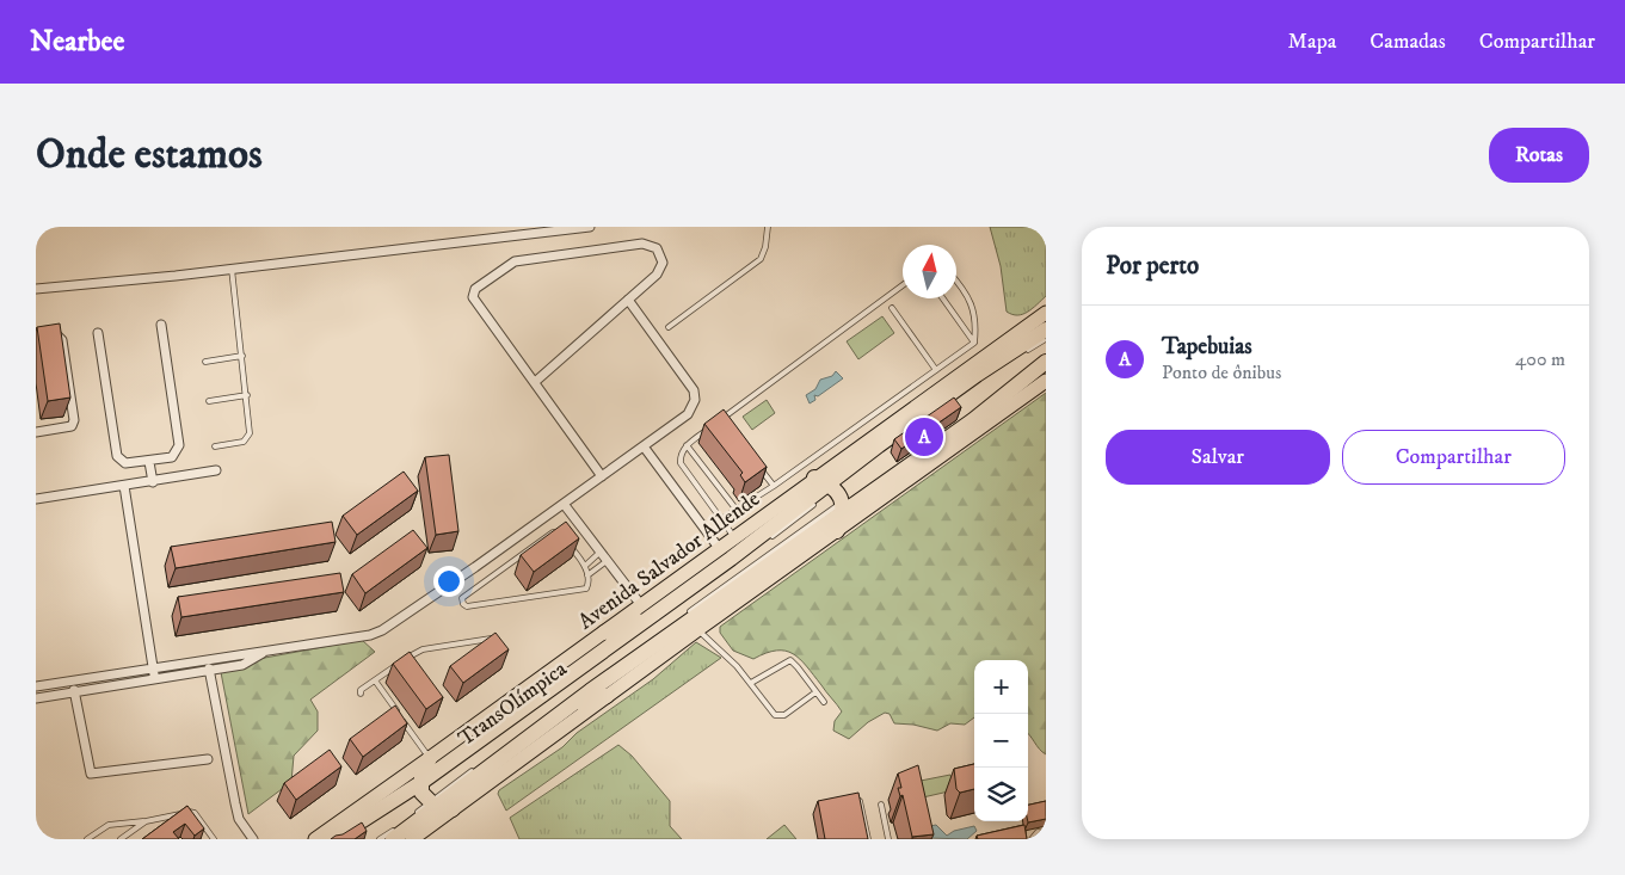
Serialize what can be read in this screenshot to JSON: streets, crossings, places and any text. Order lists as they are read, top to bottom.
{
  "streets": {
    "highway": ["Avenida Salvador Allende"],
    "lane": ["TransOlímpica"]
  },
  "crossings": [
    ["Avenida Salvador Allende", "TransOlímpica"]
  ],
  "north": "top",
  "page": {
    "header": "Nearbee",
    "nav": ["Mapa", "Camadas", "Compartilhar"],
    "buttons": [
      "Rotas",
      ["Salvar", "Compartilhar"]
    ],
    "title": "Onde estamos",
    "heading": "Por perto",
    "list": [
      {
        "mark": "A",
        "name": "Tapebuias",
        "note": "Ponto de ônibus",
        "value": "400 m"
      }
    ],
    "pins": "A",
    "map_buttons": ["+", "−"]
  }
}
